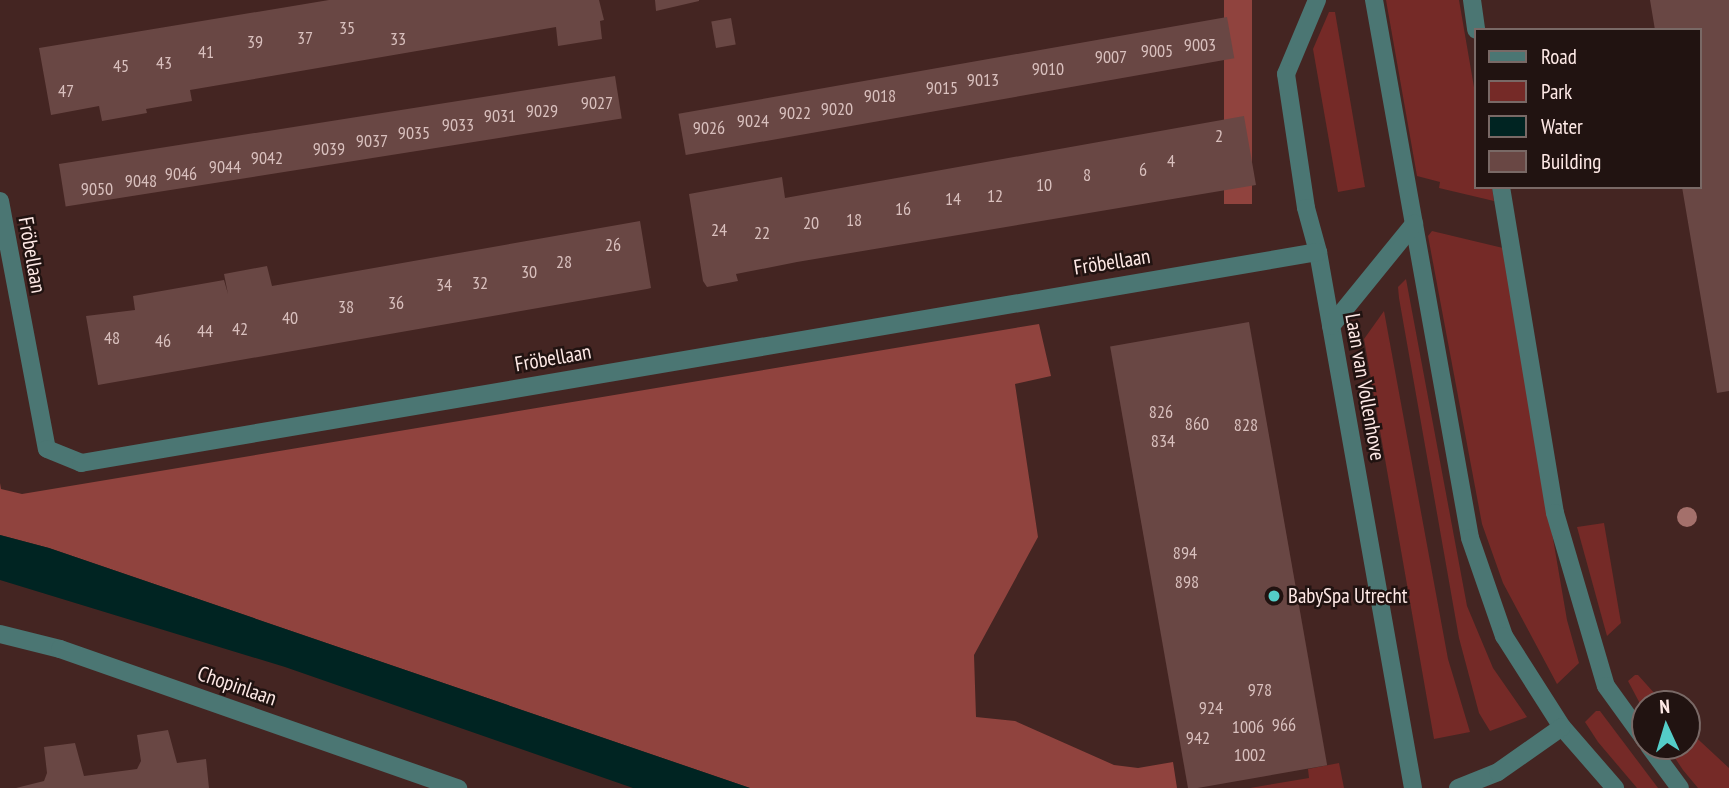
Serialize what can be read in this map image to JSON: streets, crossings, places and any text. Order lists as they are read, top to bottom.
{
  "streets": {
    "street": ["Fröbellaan", "Laan van Vollenhove", "Chopinlaan"]
  },
  "crossings": [
    ["Fröbellaan", "Laan van Vollenhove"]
  ],
  "places": ["BabySpa Utrecht"],
  "house_numbers": [
    "35",
    "37",
    "33",
    "39",
    "9003",
    "9005",
    "41",
    "9007",
    "43",
    "45",
    "9010",
    "9013",
    "9015",
    "47",
    "9018",
    "9027",
    "9020",
    "9029",
    "9022",
    "9031",
    "9024",
    "9033",
    "9026",
    "9035",
    "2",
    "9037",
    "9039",
    "9042",
    "4",
    "9044",
    "6",
    "9046",
    "8",
    "9048",
    "10",
    "9050",
    "12",
    "14",
    "16",
    "18",
    "20",
    "24",
    "22",
    "26",
    "28",
    "30",
    "32",
    "34",
    "36",
    "38",
    "40",
    "42",
    "44",
    "48",
    "46",
    "826",
    "860",
    "828",
    "834",
    "894",
    "898",
    "978",
    "924",
    "966",
    "1006",
    "942",
    "1002"
  ],
  "legend": [
    "Road",
    "Park",
    "Water",
    "Building"
  ],
  "north": "top"
}
